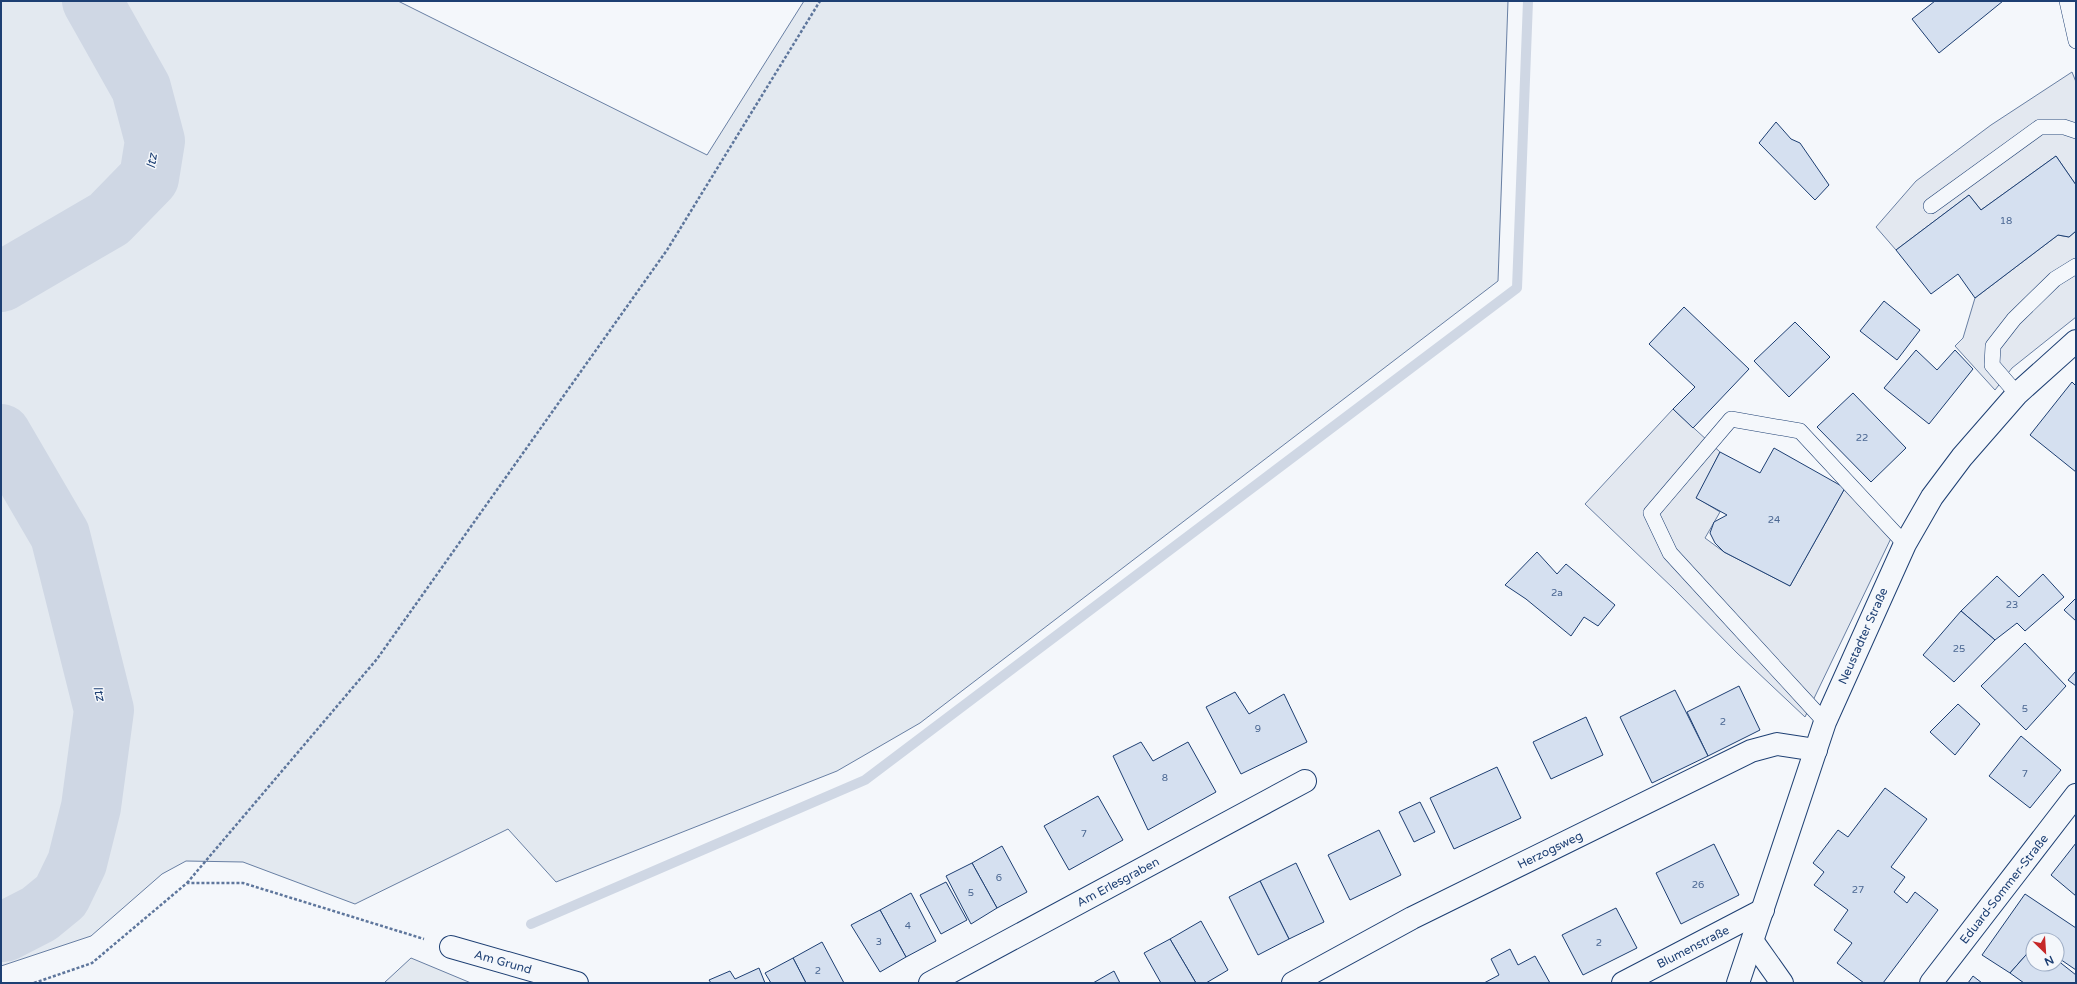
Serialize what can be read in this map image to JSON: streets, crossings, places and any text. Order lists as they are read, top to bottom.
{
  "streets": {
    "street": [
      "Neustadter Straße",
      "Herzogsweg",
      "Am Erlesgraben",
      "Eduard-Sommer-Straße",
      "Blumenstraße",
      "Am Grund"
    ]
  },
  "crossings": [
    ["Neustadter Straße", "Herzogsweg"],
    ["Neustadter Straße", "Blumenstraße"]
  ],
  "water": ["Itz"],
  "house_numbers": [
    "18",
    "22",
    "24",
    "2a",
    "23",
    "25",
    "5",
    "2",
    "9",
    "7",
    "8",
    "7",
    "6",
    "26",
    "27",
    "5",
    "4",
    "3",
    "2",
    "2"
  ],
  "north": "bottom right"
}
